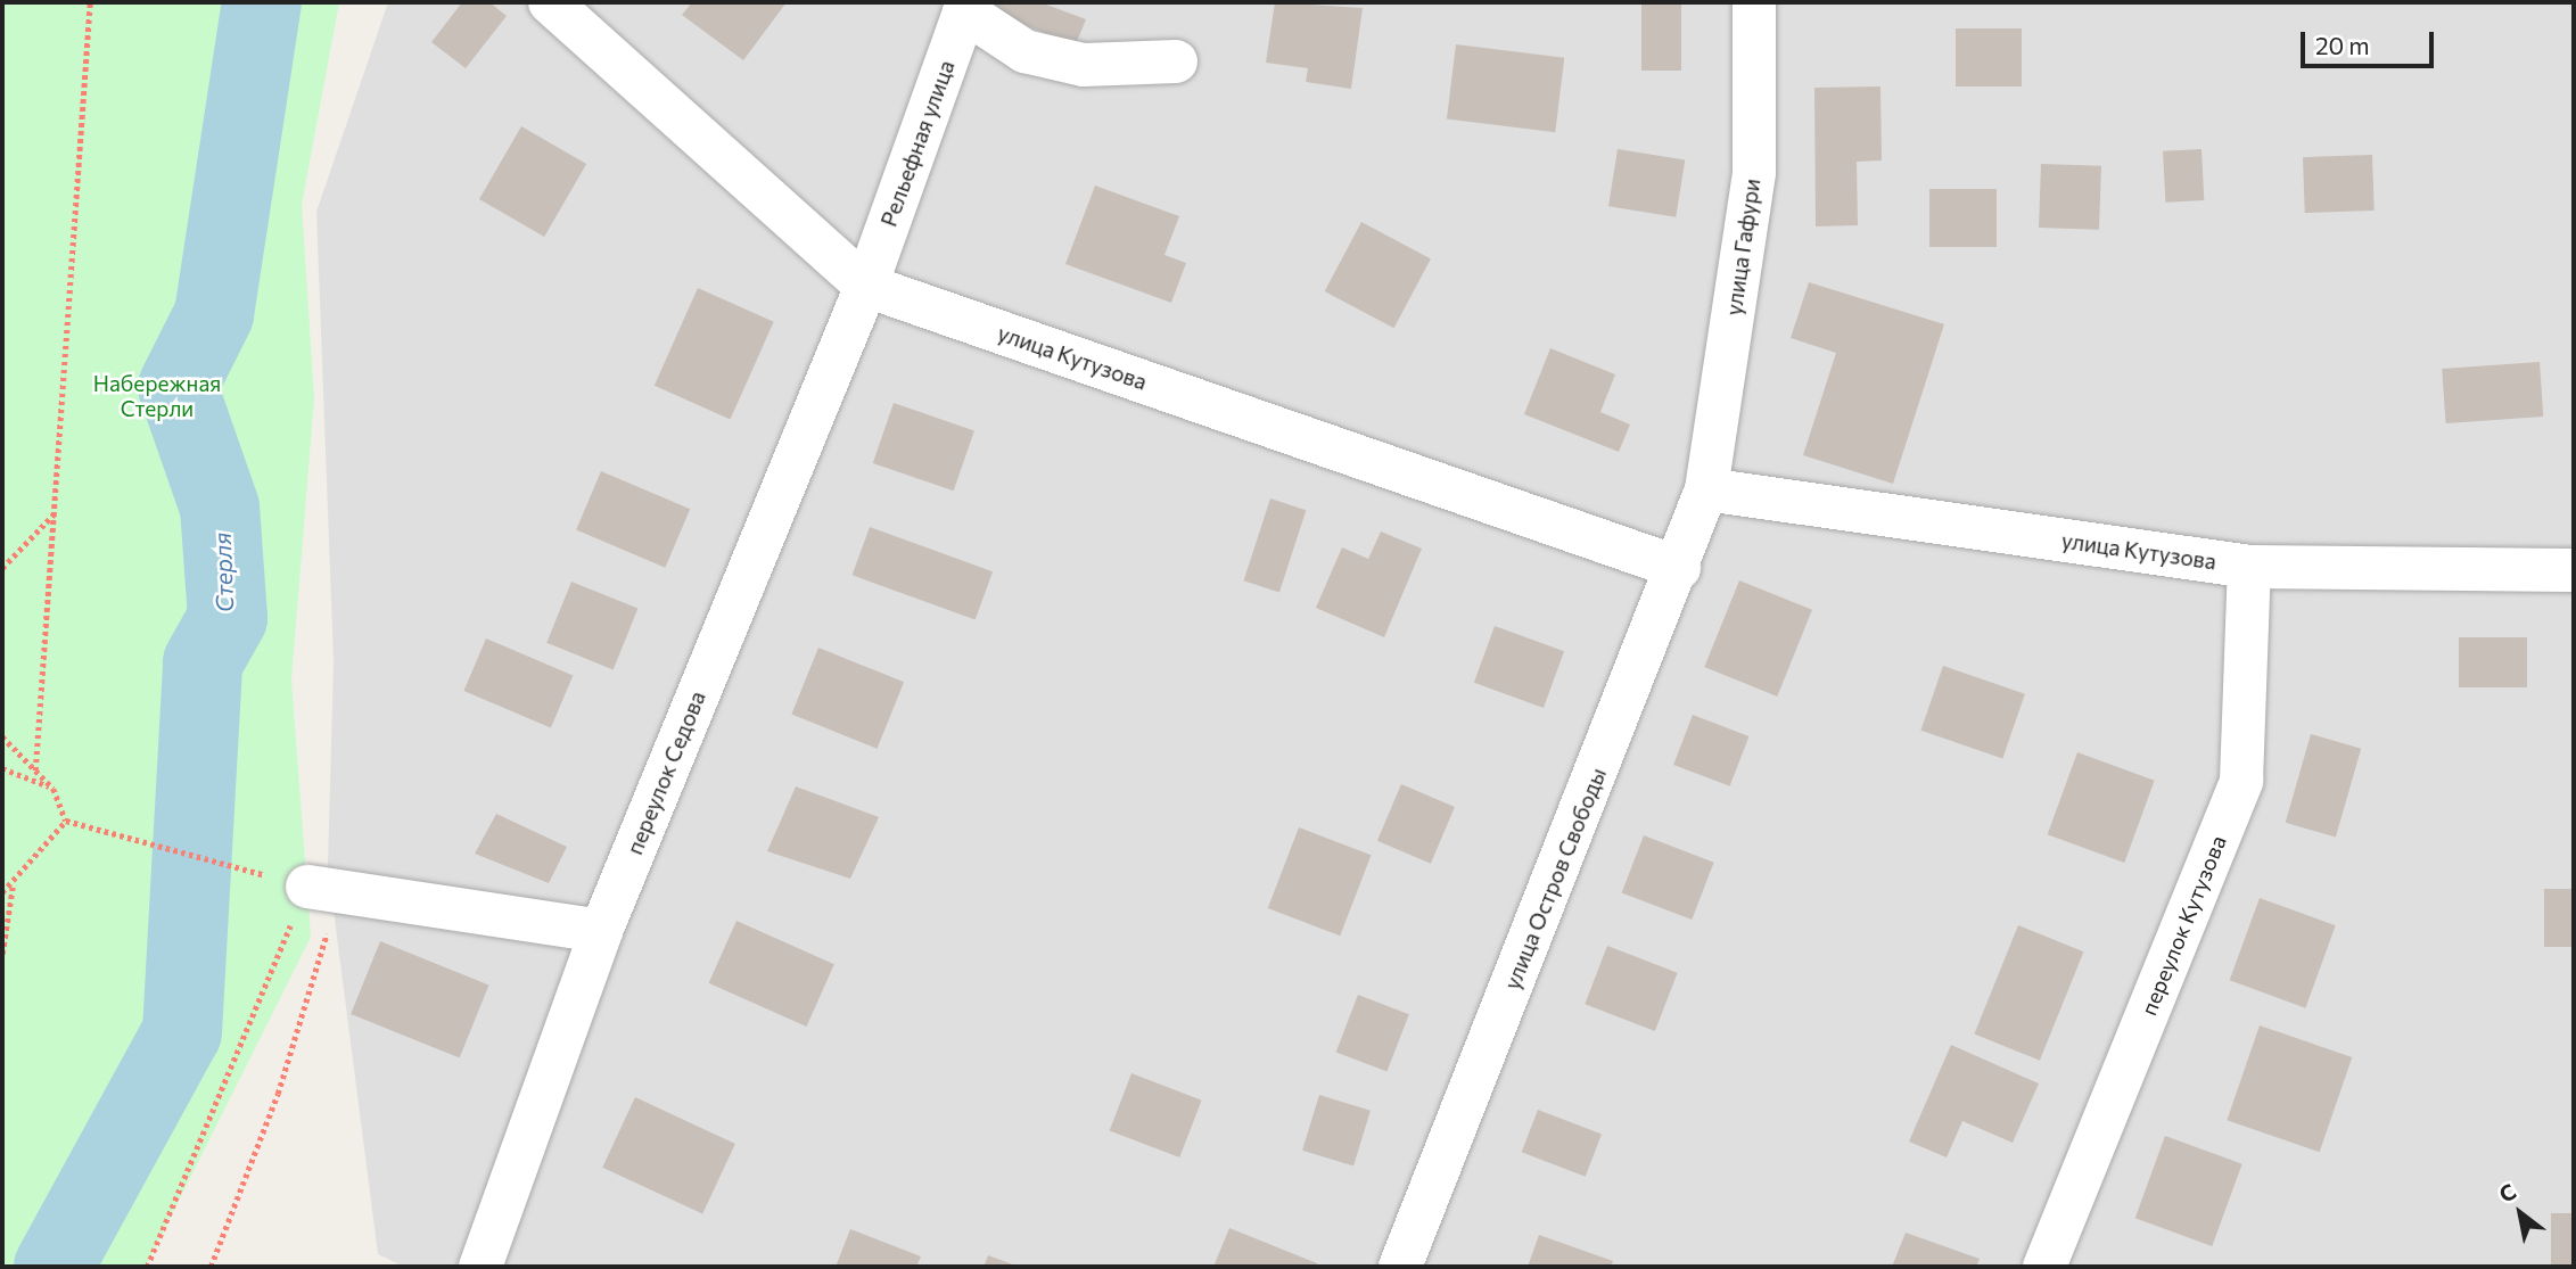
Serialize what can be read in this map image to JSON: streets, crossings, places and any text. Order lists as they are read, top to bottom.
{
  "streets": {
    "street": [
      "Рельефная улица",
      "улица Гафури",
      "улица Кутузова",
      "переулок Седова",
      "улица Остров Свободы",
      "переулок Кутузова"
    ]
  },
  "crossings": [
    ["Рельефная улица", "улица Кутузова"],
    ["Рельефная улица", "переулок Седова"],
    ["улица Гафури", "улица Кутузова"],
    ["улица Гафури", "улица Остров Свободы"],
    ["улица Кутузова", "переулок Седова"],
    ["улица Кутузова", "улица Остров Свободы"],
    ["улица Кутузова", "переулок Кутузова"]
  ],
  "water": ["Стерля"],
  "parks": ["Набережная Стерли"],
  "scale_bar": "20 m",
  "north": "top left"
}
